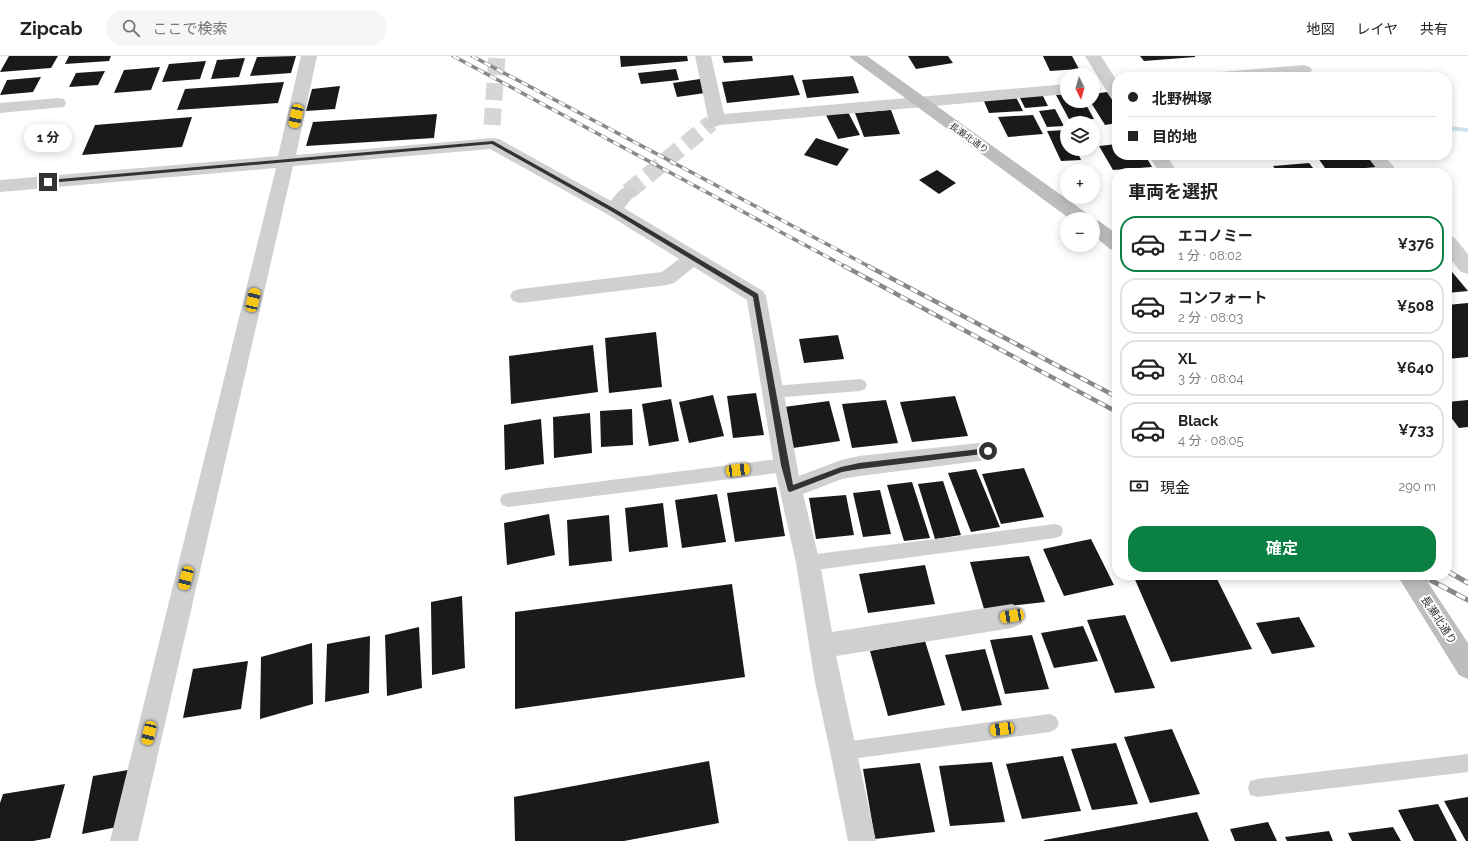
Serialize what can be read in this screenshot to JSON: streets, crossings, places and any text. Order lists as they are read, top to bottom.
{
  "streets": {
    "street": ["長瀬北通り"]
  },
  "north": "bottom",
  "page": {
    "header": "Zipcab",
    "search": "ここで検索",
    "nav": ["地図", "レイヤ", "共有"],
    "map_buttons": ["+", "−"],
    "banner": ["北野桝塚", "目的地"],
    "bubble": "1 分",
    "heading": "車両を選択",
    "list": [
      {
        "name": "エコノミー",
        "note": "1 分 · 08:02",
        "value": "¥376"
      },
      {
        "name": "コンフォート",
        "note": "2 分 · 08:03",
        "value": "¥508"
      },
      {
        "name": "XL",
        "note": "3 分 · 08:04",
        "value": "¥640"
      },
      {
        "name": "Black",
        "note": "4 分 · 08:05",
        "value": "¥733"
      }
    ],
    "pay": ["現金", "290 m"],
    "buttons": "確定"
  }
}
